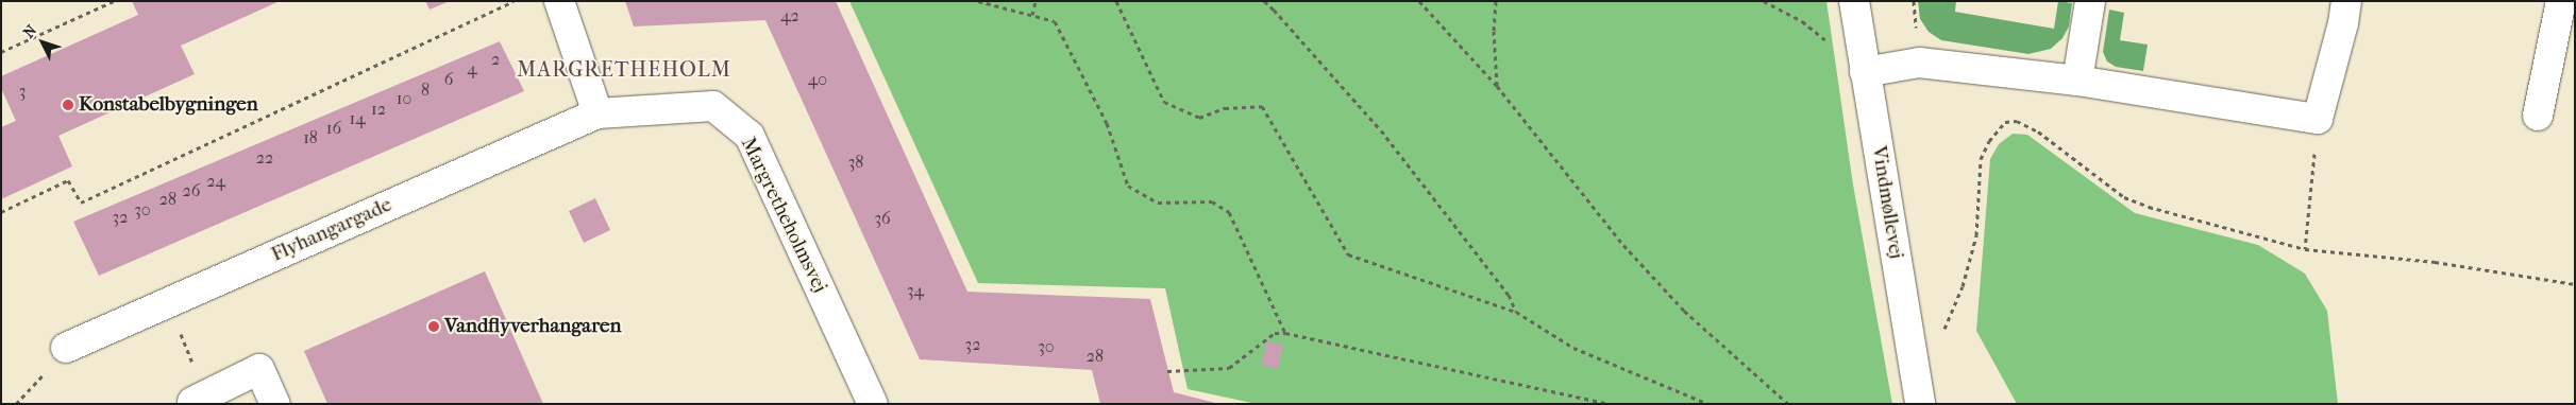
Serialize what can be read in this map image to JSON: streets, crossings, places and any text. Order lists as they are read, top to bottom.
{
  "streets": {
    "street": ["Vindmøllevej", "Margretheholmsvej", "Flyhangargade"]
  },
  "crossings": [
    ["Margretheholmsvej", "Flyhangargade"]
  ],
  "districts": ["MARGRETHEHOLM"],
  "places": ["Konstabelbygningen", "Vandflyverhangaren"],
  "house_numbers": [
    "42",
    "2",
    "4",
    "6",
    "40",
    "8",
    "3",
    "10",
    "12",
    "14",
    "16",
    "18",
    "22",
    "38",
    "24",
    "26",
    "28",
    "30",
    "32",
    "36",
    "34",
    "32",
    "30",
    "28"
  ],
  "north": "top left"
}
